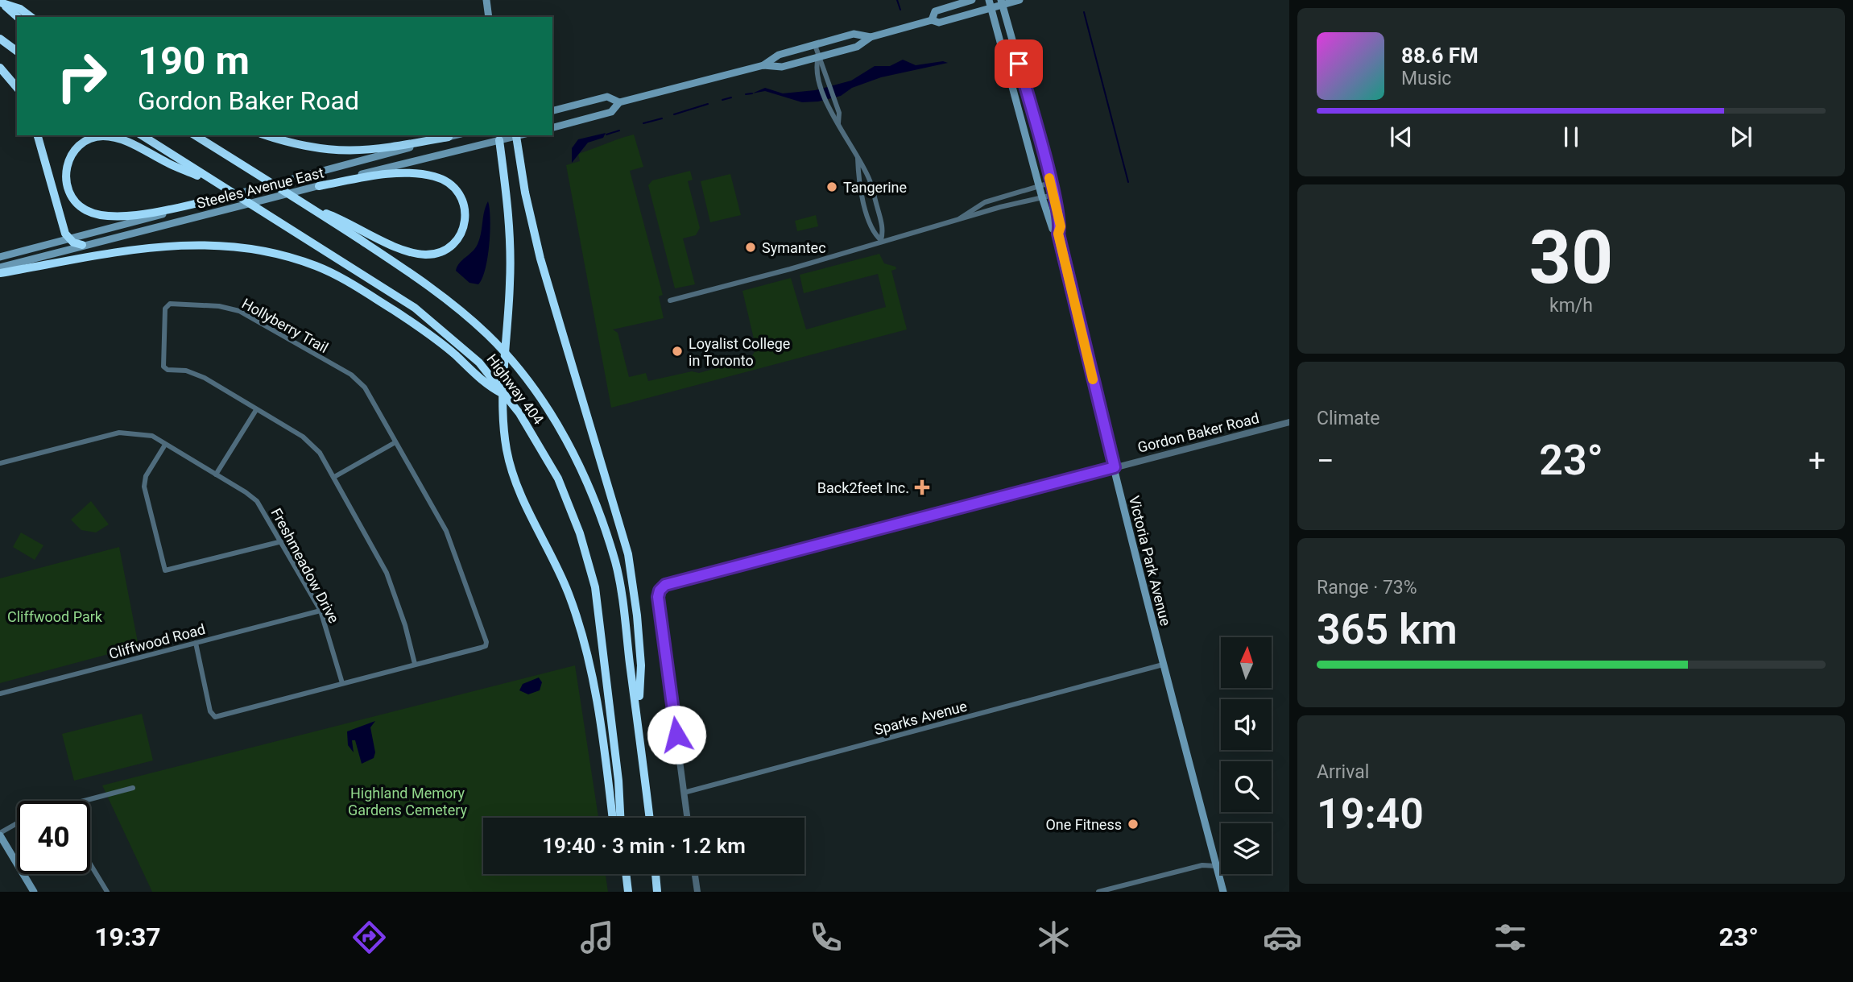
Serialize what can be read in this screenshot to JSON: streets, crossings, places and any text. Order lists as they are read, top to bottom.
{
  "streets": {
    "highway": ["Highway 404"],
    "main road": ["Steeles Avenue East", "Victoria Park Avenue"],
    "street": [
      "Hollyberry Trail",
      "Gordon Baker Road",
      "Freshmeadow Drive",
      "Cliffwood Road",
      "Sparks Avenue"
    ]
  },
  "crossings": [
    ["Hollyberry Trail", "Freshmeadow Drive"],
    ["Hollyberry Trail", "Cliffwood Road"],
    ["Gordon Baker Road", "Victoria Park Avenue"],
    ["Gordon Baker Road", "Sparks Avenue"],
    ["Victoria Park Avenue", "Sparks Avenue"],
    ["Freshmeadow Drive", "Cliffwood Road"]
  ],
  "parks": ["Cliffwood Park", "Highland Memory Gardens Cemetery"],
  "places": {
    "other": [
      "Tangerine",
      "Symantec",
      "Loyalist College in Toronto",
      "One Fitness"
    ],
    "health": ["Back2feet Inc."]
  },
  "north": "top",
  "page": {
    "turn": ["190 m", "Gordon Baker Road"],
    "song": ["88.6 FM", "Music"],
    "tile": [
      ["30", "km/h"],
      "Climate",
      ["Range · 73%", "365 km"],
      ["Arrival", "19:40"]
    ],
    "heat": ["−", "23°", "+"],
    "limit": "40",
    "trip": "19:40 · 3 min · 1.2 km",
    "tabs": ["19:37", "23°"]
  }
}
